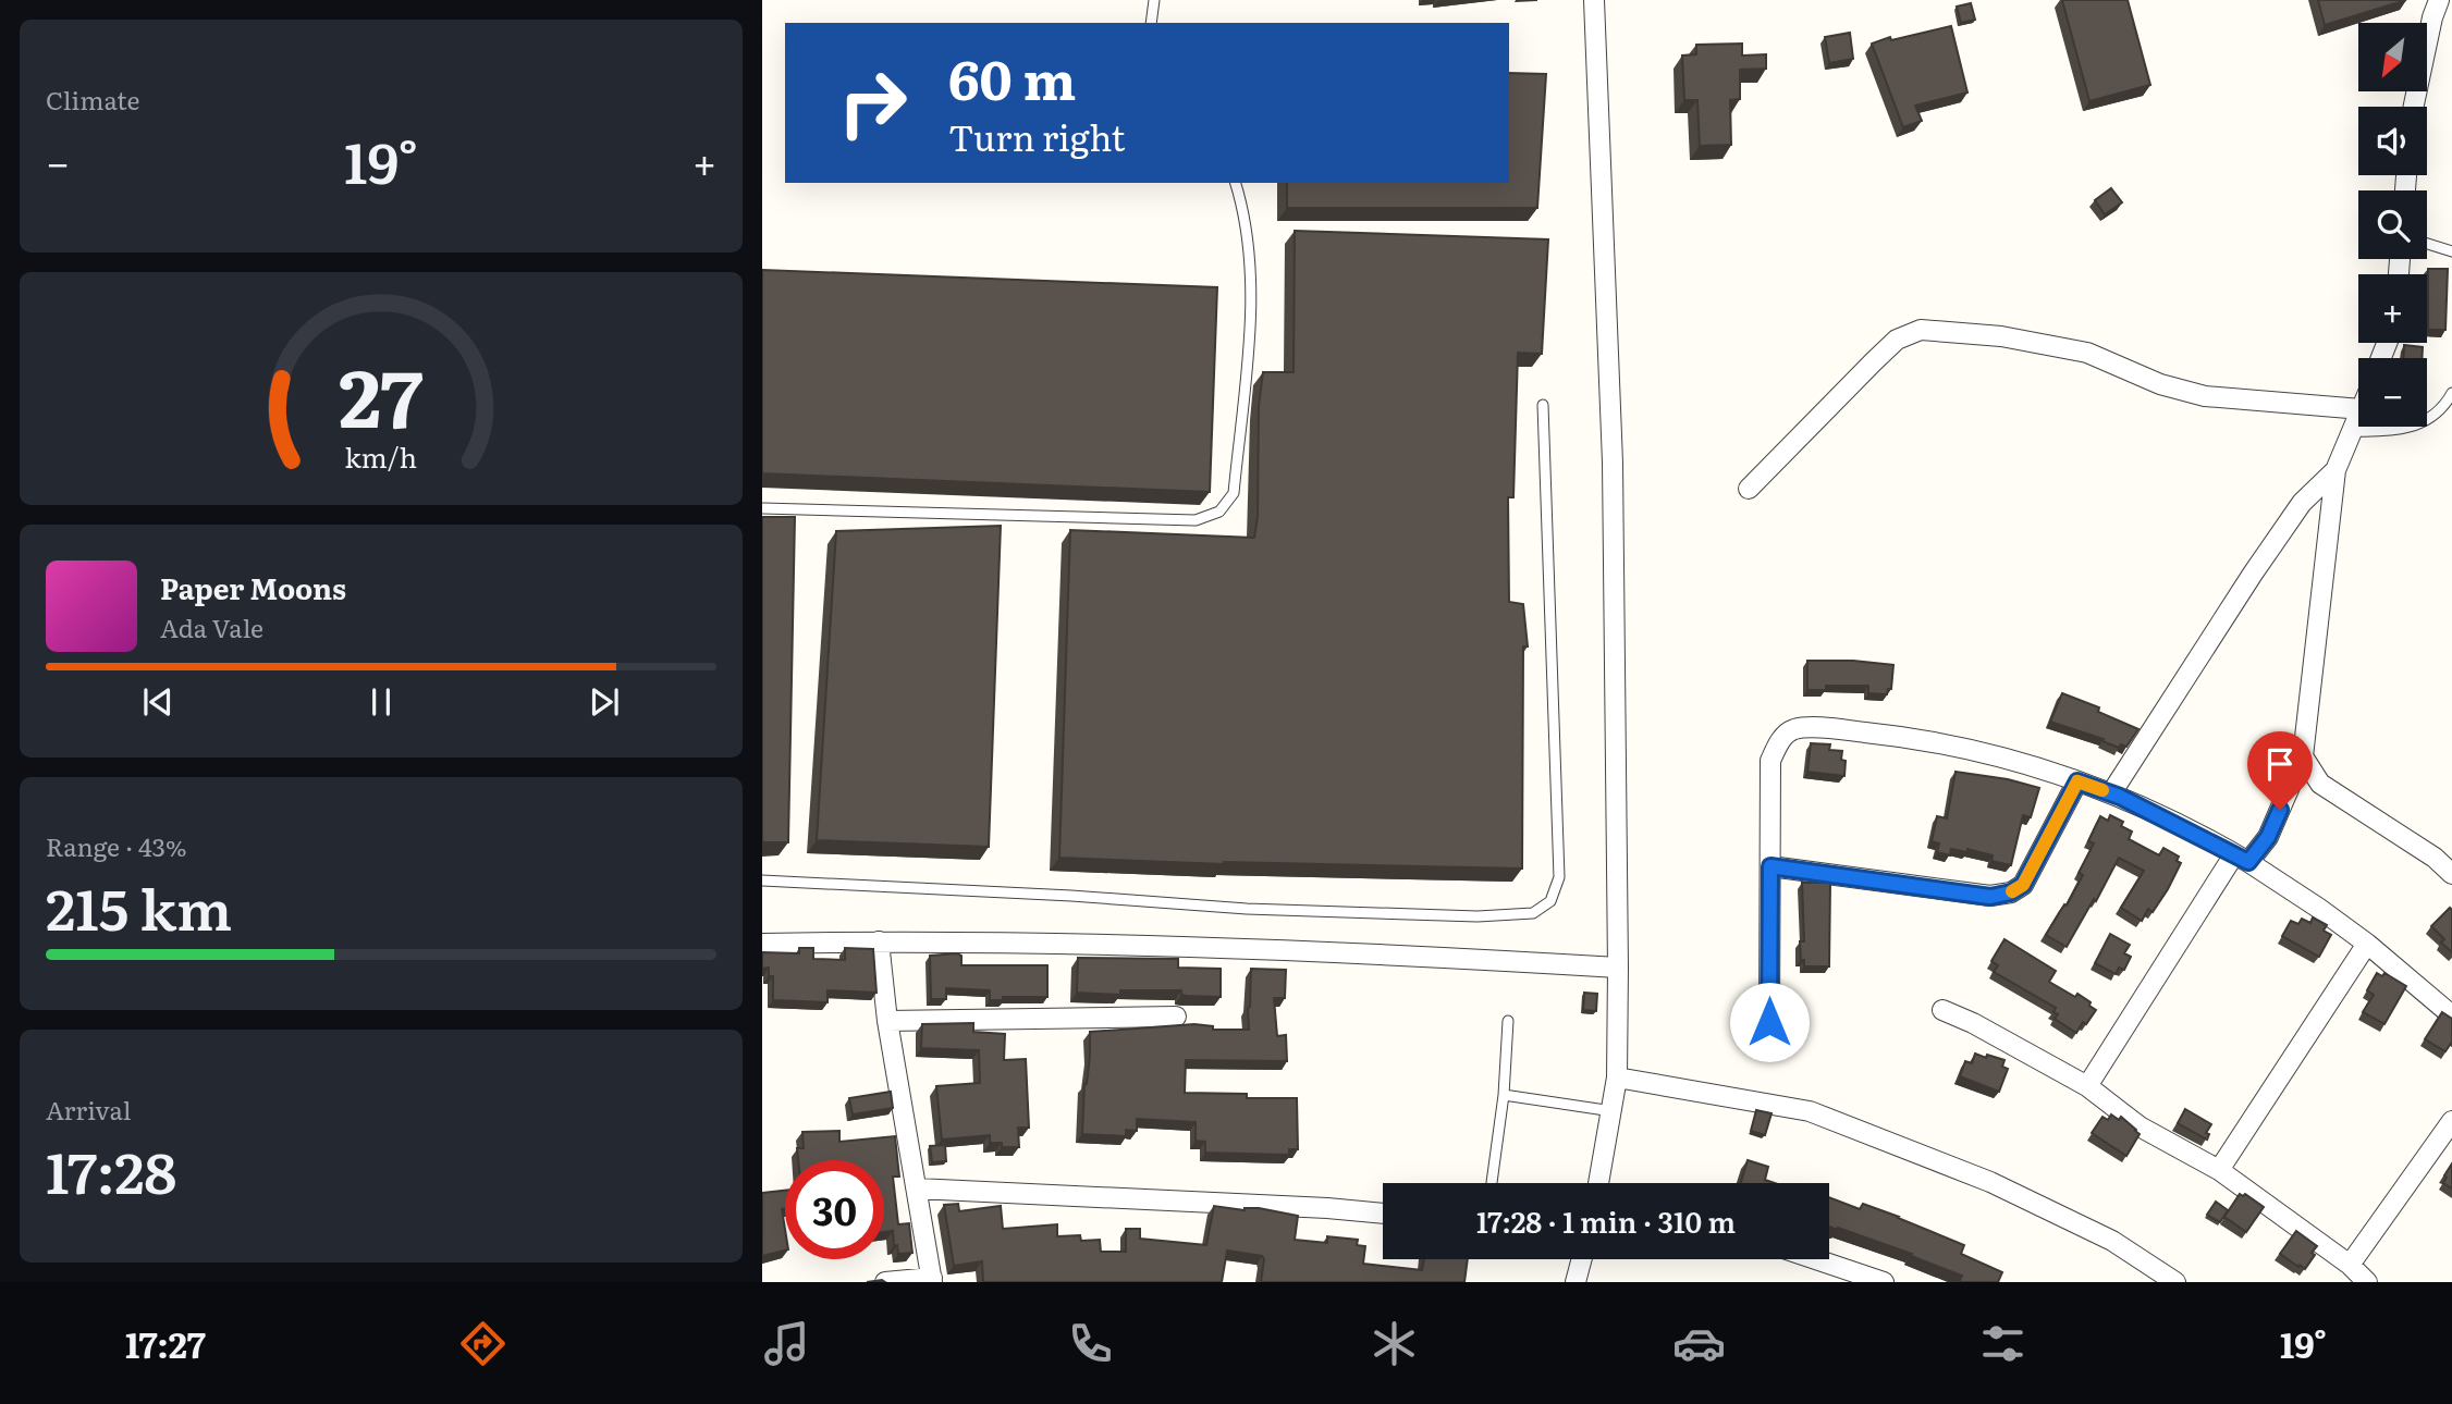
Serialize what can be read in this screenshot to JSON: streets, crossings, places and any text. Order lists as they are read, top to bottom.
{
  "north": "bottom left",
  "page": {
    "tile": [
      "Climate",
      ["Range · 43%", "215 km"],
      ["Arrival", "17:28"]
    ],
    "map_buttons": ["+", "−"],
    "turn": ["60 m", "Turn right"],
    "heat": ["−", "19°", "+"],
    "song": ["Paper Moons", "Ada Vale"],
    "limit": "30",
    "trip": "17:28 · 1 min · 310 m",
    "tabs": ["17:27", "19°"],
    "gauge": ["27", "km/h"]
  }
}
